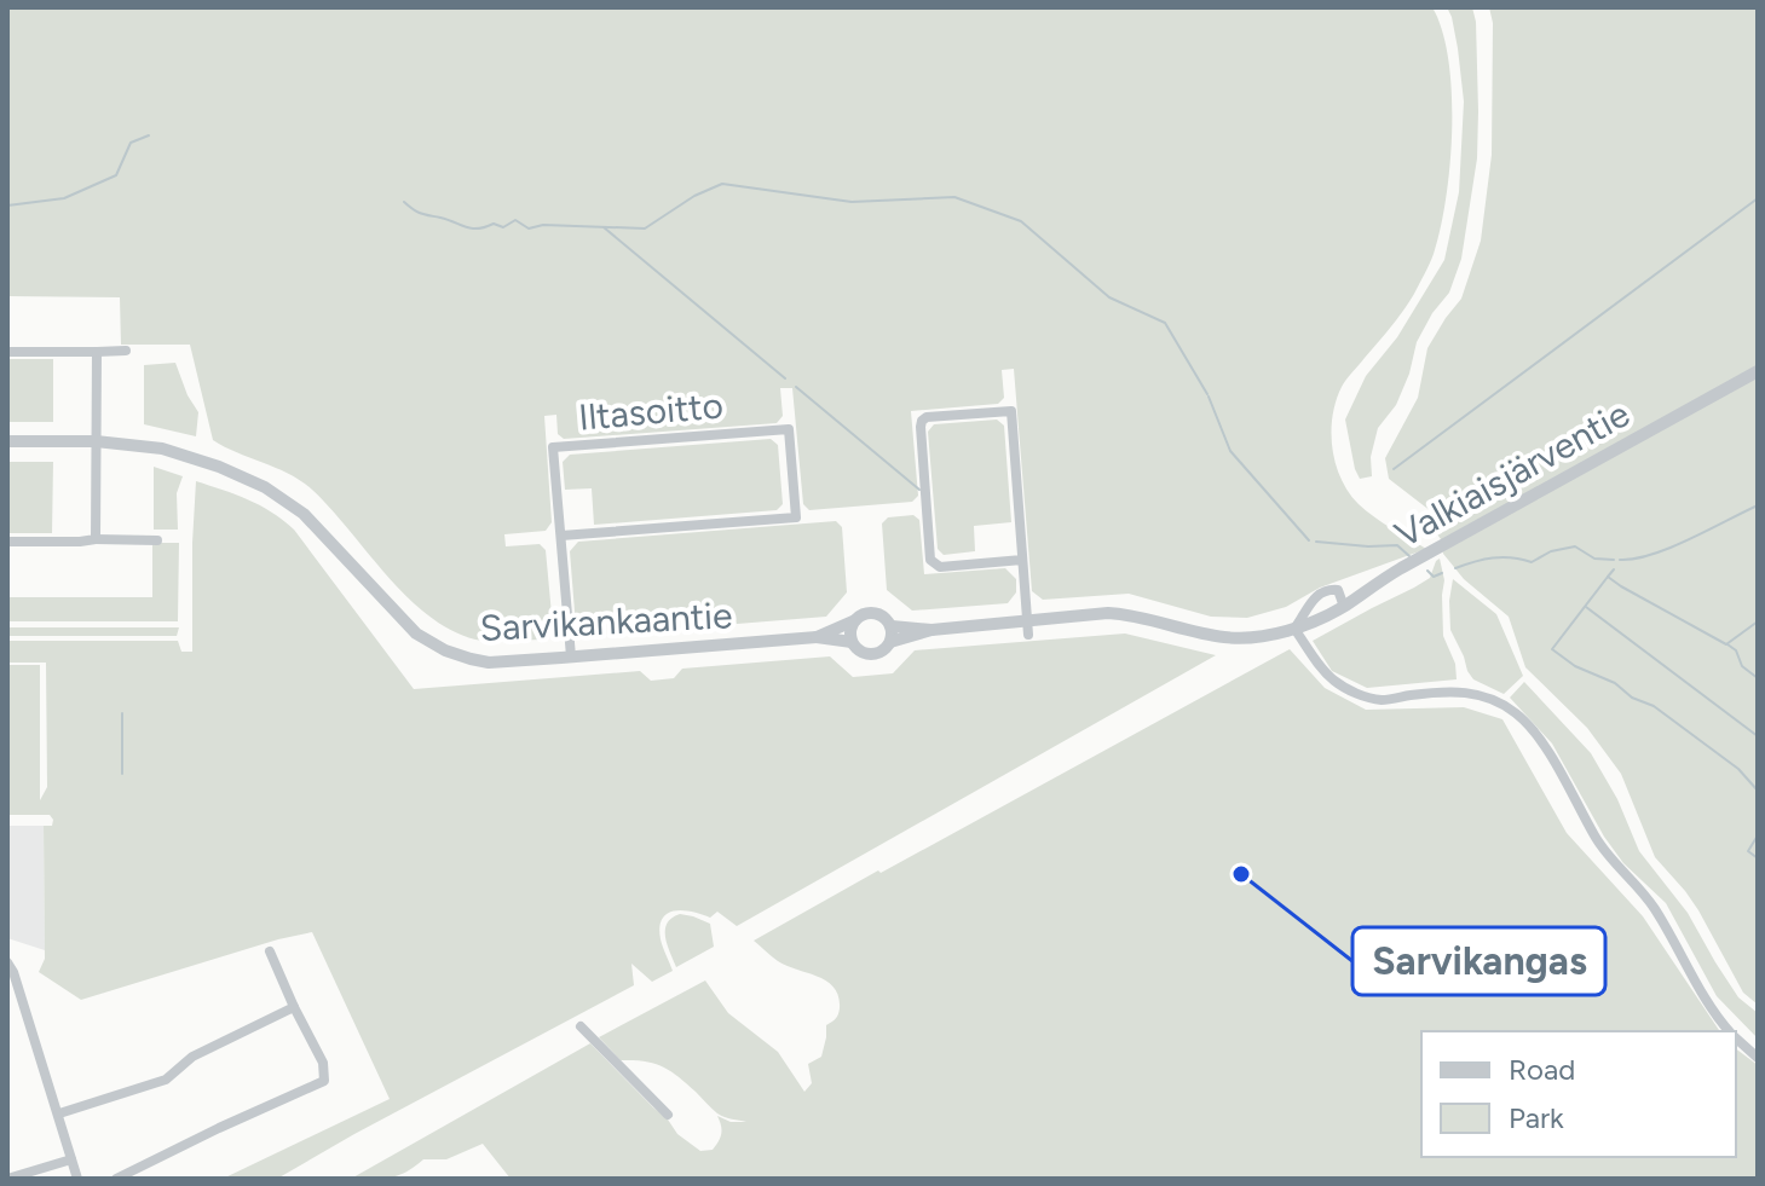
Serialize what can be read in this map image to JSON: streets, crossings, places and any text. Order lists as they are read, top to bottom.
{
  "streets": {
    "street": ["Iltasoitto", "Valkiaisjärventie", "Sarvikankaantie"]
  },
  "crossings": [
    ["Iltasoitto", "Sarvikankaantie"],
    ["Valkiaisjärventie", "Sarvikankaantie"]
  ],
  "places": ["Sarvikangas"],
  "legend": ["Road", "Park"]
}
